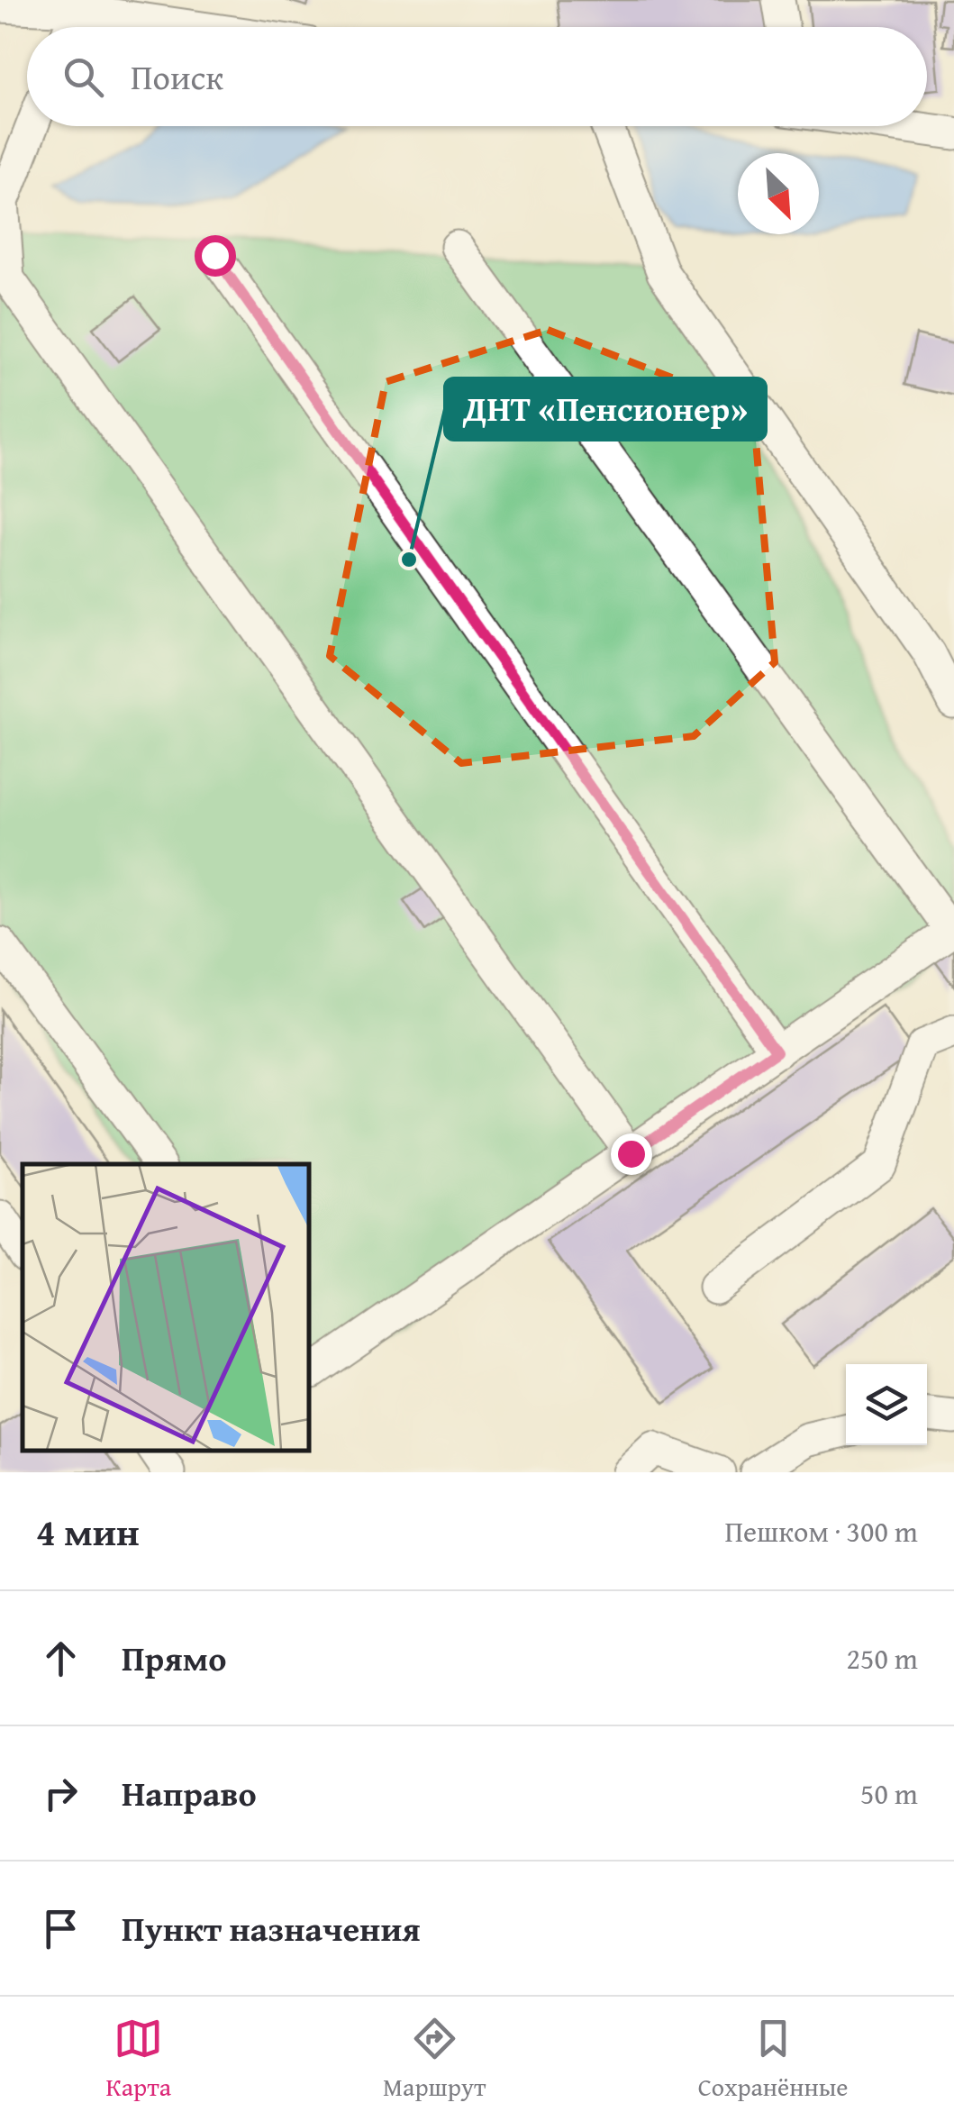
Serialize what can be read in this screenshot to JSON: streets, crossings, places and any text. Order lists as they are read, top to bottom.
{
  "places": ["ДНТ «Пенсионер»"],
  "north": "bottom right",
  "page": {
    "search": "Поиск",
    "heading": ["4 мин", "Пешком · 300 m"],
    "list": [
      ["Прямо", "250 m"],
      ["Направо", "50 m"],
      "Пункт назначения"
    ],
    "nav": ["Карта", "Маршрут", "Сохранённые"]
  }
}
